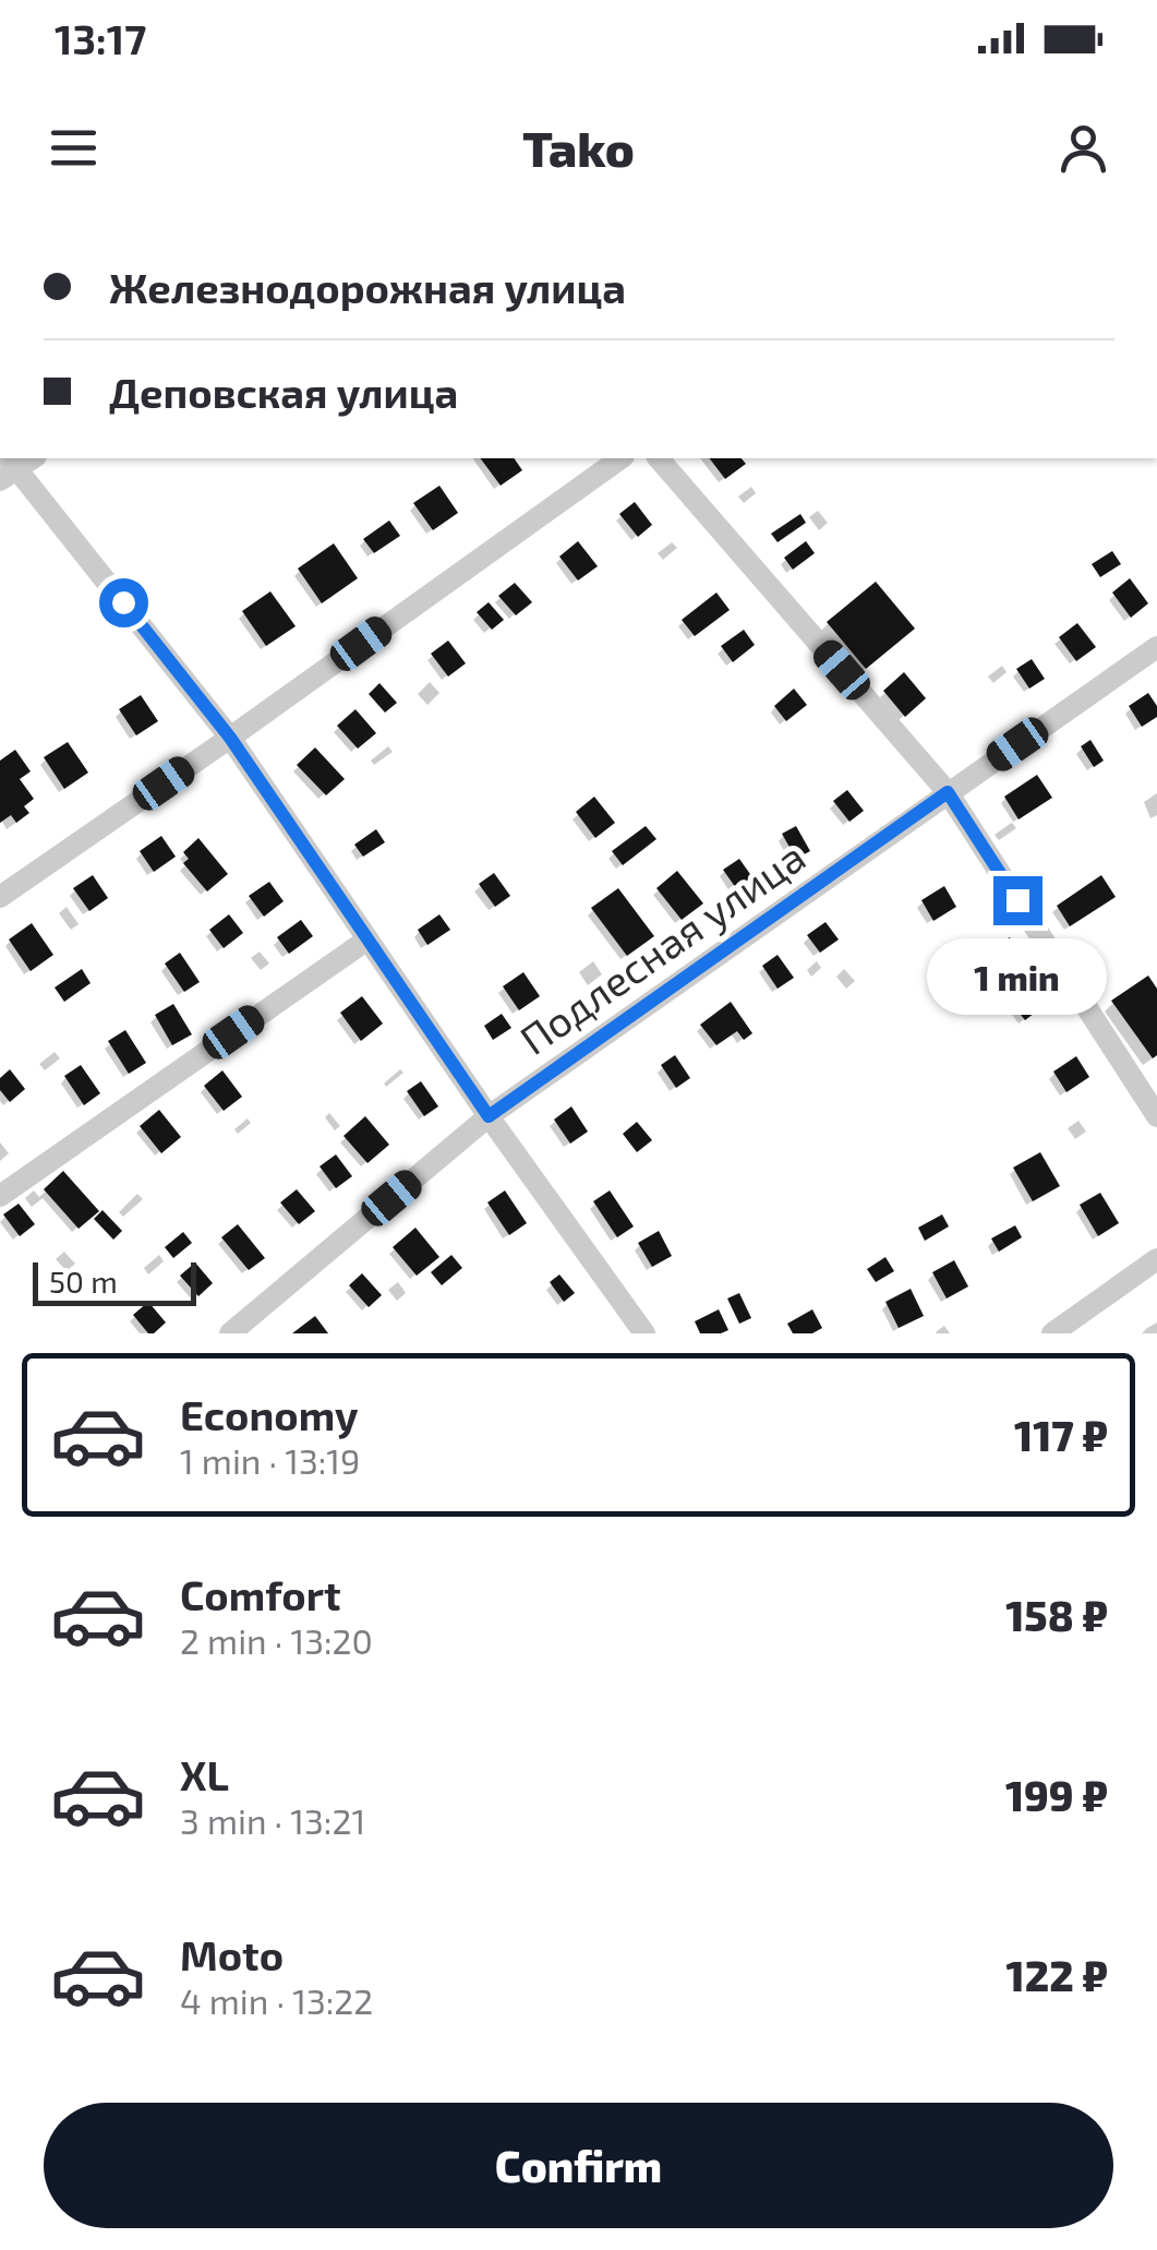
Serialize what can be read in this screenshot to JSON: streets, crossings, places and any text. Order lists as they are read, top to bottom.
{
  "streets": {
    "street": ["Подлесная улица"]
  },
  "scale_bar": "50 m",
  "page": {
    "status": "13:17",
    "header": "Tako",
    "banner": ["Железнодорожная улица", "Деповская улица"],
    "bubble": "1 min",
    "scale": "50 m",
    "list": [
      {
        "name": "Economy",
        "note": "1 min · 13:19",
        "value": "117 ₽"
      },
      {
        "name": "Comfort",
        "note": "2 min · 13:20",
        "value": "158 ₽"
      },
      {
        "name": "XL",
        "note": "3 min · 13:21",
        "value": "199 ₽"
      },
      {
        "name": "Moto",
        "note": "4 min · 13:22",
        "value": "122 ₽"
      }
    ],
    "buttons": "Confirm"
  }
}
